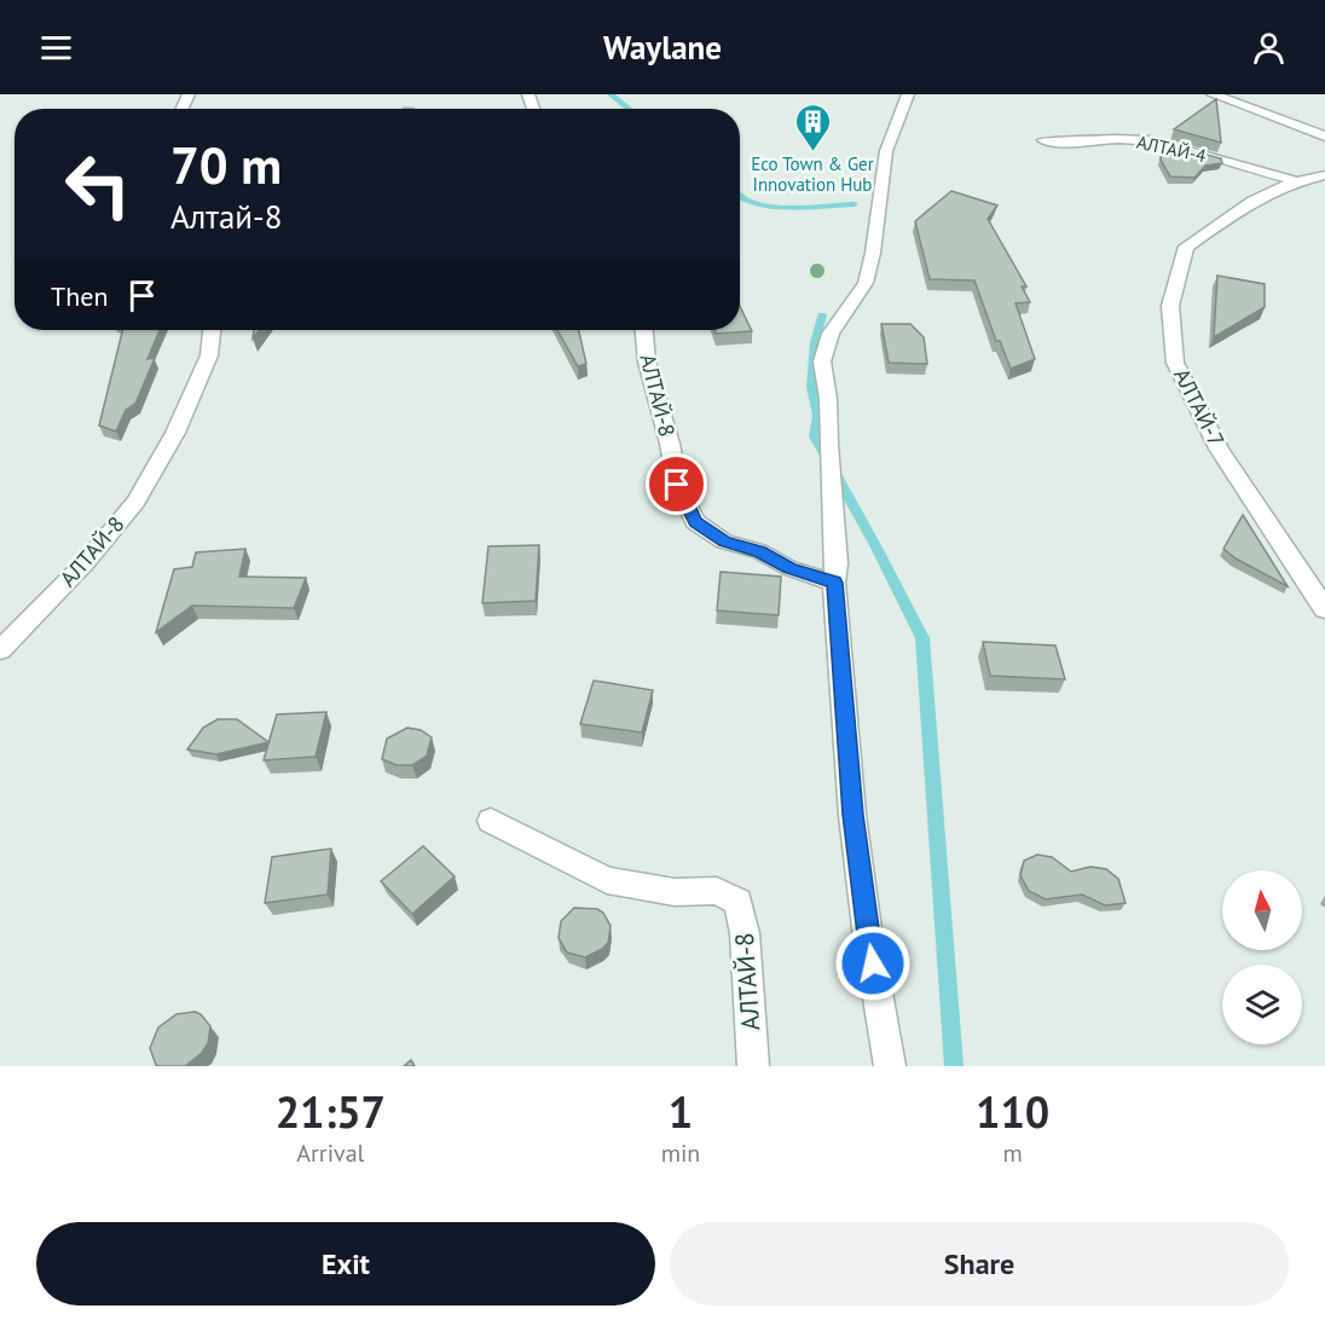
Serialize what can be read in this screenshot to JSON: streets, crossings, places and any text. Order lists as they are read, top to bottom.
{
  "streets": {
    "street": ["АЛТАЙ-4", "АЛТАЙ-8", "АЛТАЙ-7"]
  },
  "crossings": [
    ["АЛТАЙ-4", "АЛТАЙ-7"]
  ],
  "places": {
    "building": ["Eco Town & Ger Innovation Hub"]
  },
  "north": "top",
  "page": {
    "header": "Waylane",
    "turn": ["70 m", "Алтай-8"],
    "then": "Then",
    "eta": [
      "21:57",
      "Arrival",
      "1",
      "min",
      "110",
      "m"
    ],
    "buttons": ["Exit", "Share"]
  }
}
